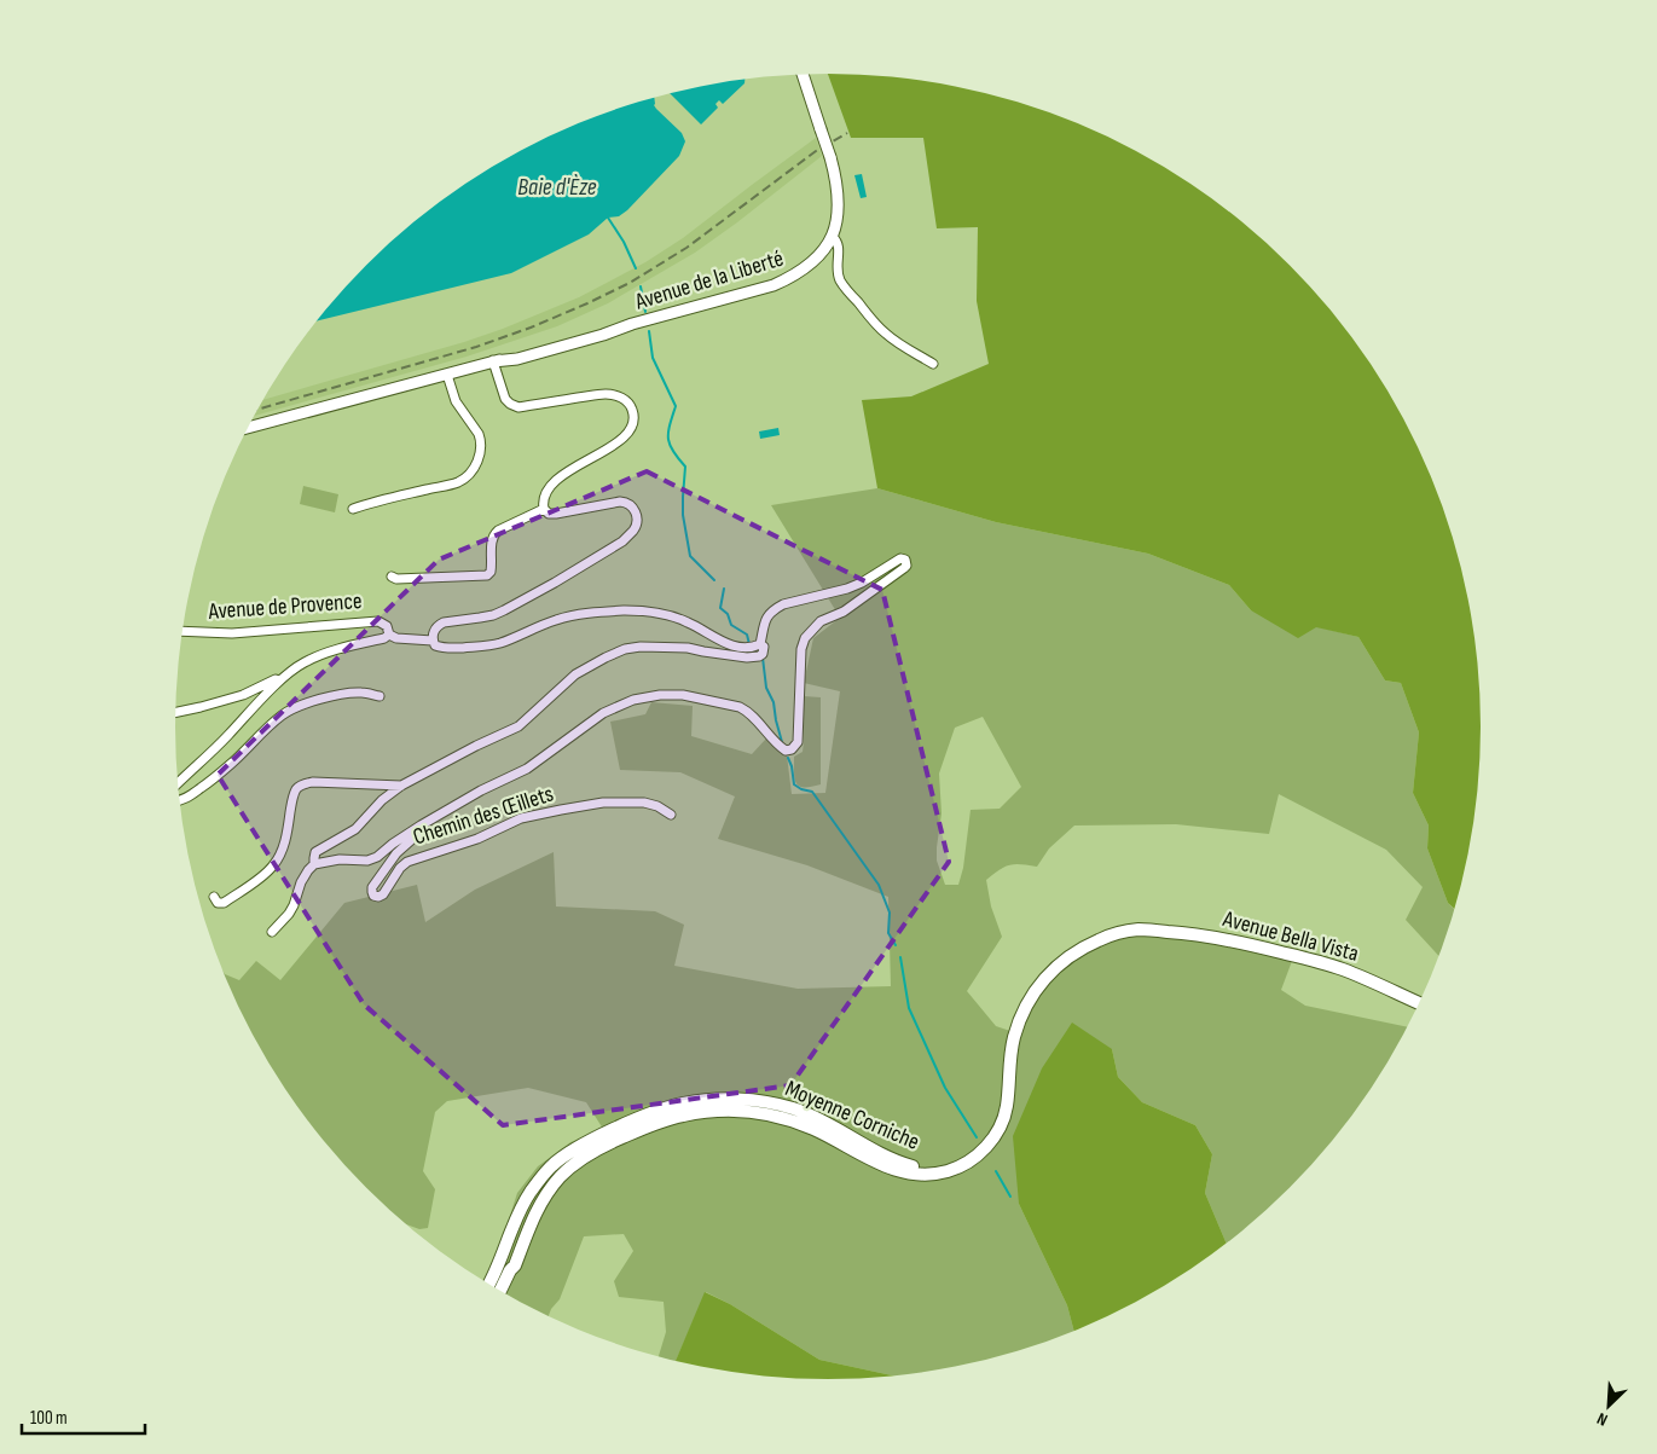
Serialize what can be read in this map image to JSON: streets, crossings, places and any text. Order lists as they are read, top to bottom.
{
  "streets": {
    "main road": ["Avenue de la Liberté", "Avenue Bella Vista", "Moyenne Corniche"],
    "street": ["Avenue de Provence", "Chemin des Œillets"]
  },
  "crossings": [
    ["Avenue Bella Vista", "Moyenne Corniche"]
  ],
  "water": ["Baie d'Èze"],
  "scale_bar": "100 m",
  "north": "bottom left"
}
